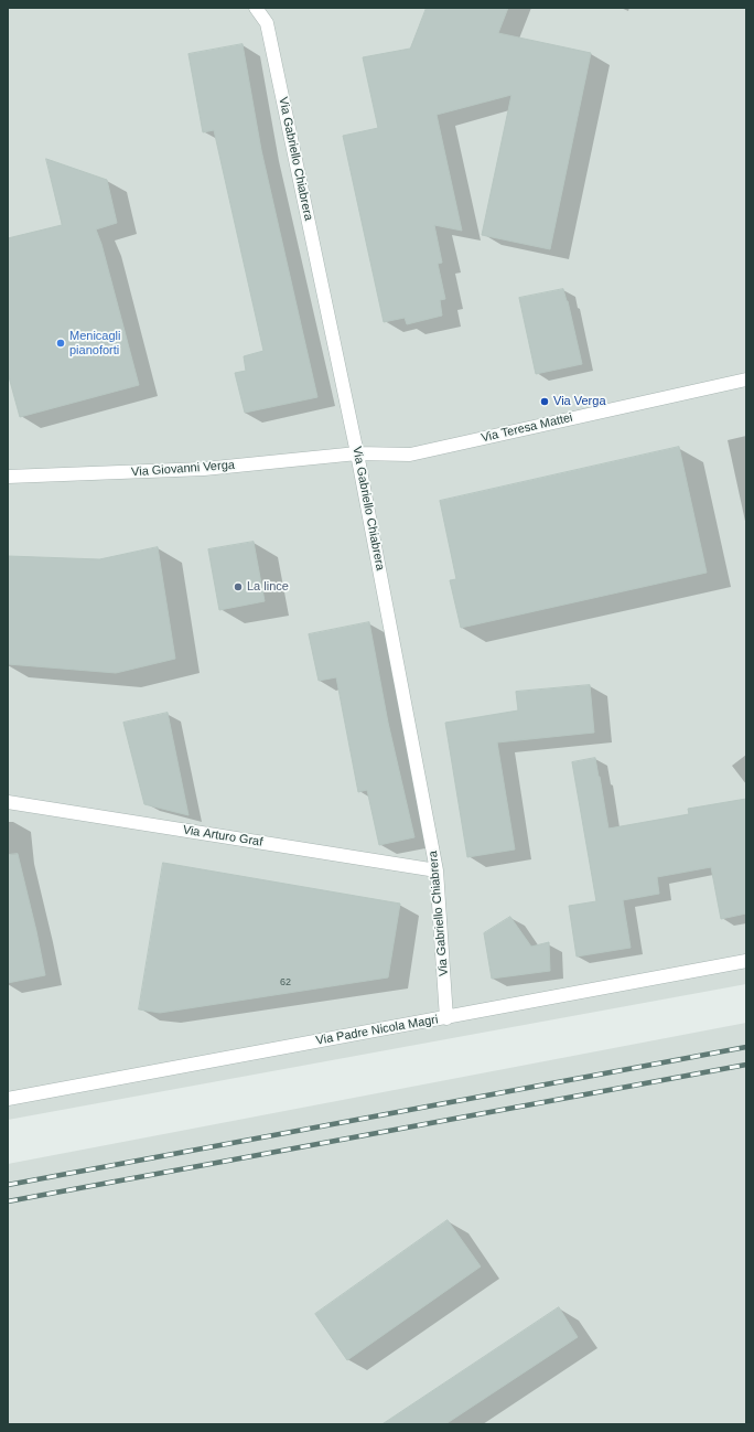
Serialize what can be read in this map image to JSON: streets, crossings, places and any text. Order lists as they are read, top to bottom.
{
  "streets": {
    "street": [
      "Via Gabriello Chiabrera",
      "Via Teresa Mattei",
      "Via Giovanni Verga",
      "Via Arturo Graf",
      "Via Padre Nicola Magri"
    ]
  },
  "crossings": [
    ["Via Gabriello Chiabrera", "Via Teresa Mattei"],
    ["Via Gabriello Chiabrera", "Via Giovanni Verga"],
    ["Via Gabriello Chiabrera", "Via Arturo Graf"],
    ["Via Gabriello Chiabrera", "Via Padre Nicola Magri"],
    ["Via Teresa Mattei", "Via Giovanni Verga"]
  ],
  "places": ["Menicagli pianoforti", "Via Verga", "La lince"],
  "house_numbers": ["62"]
}
